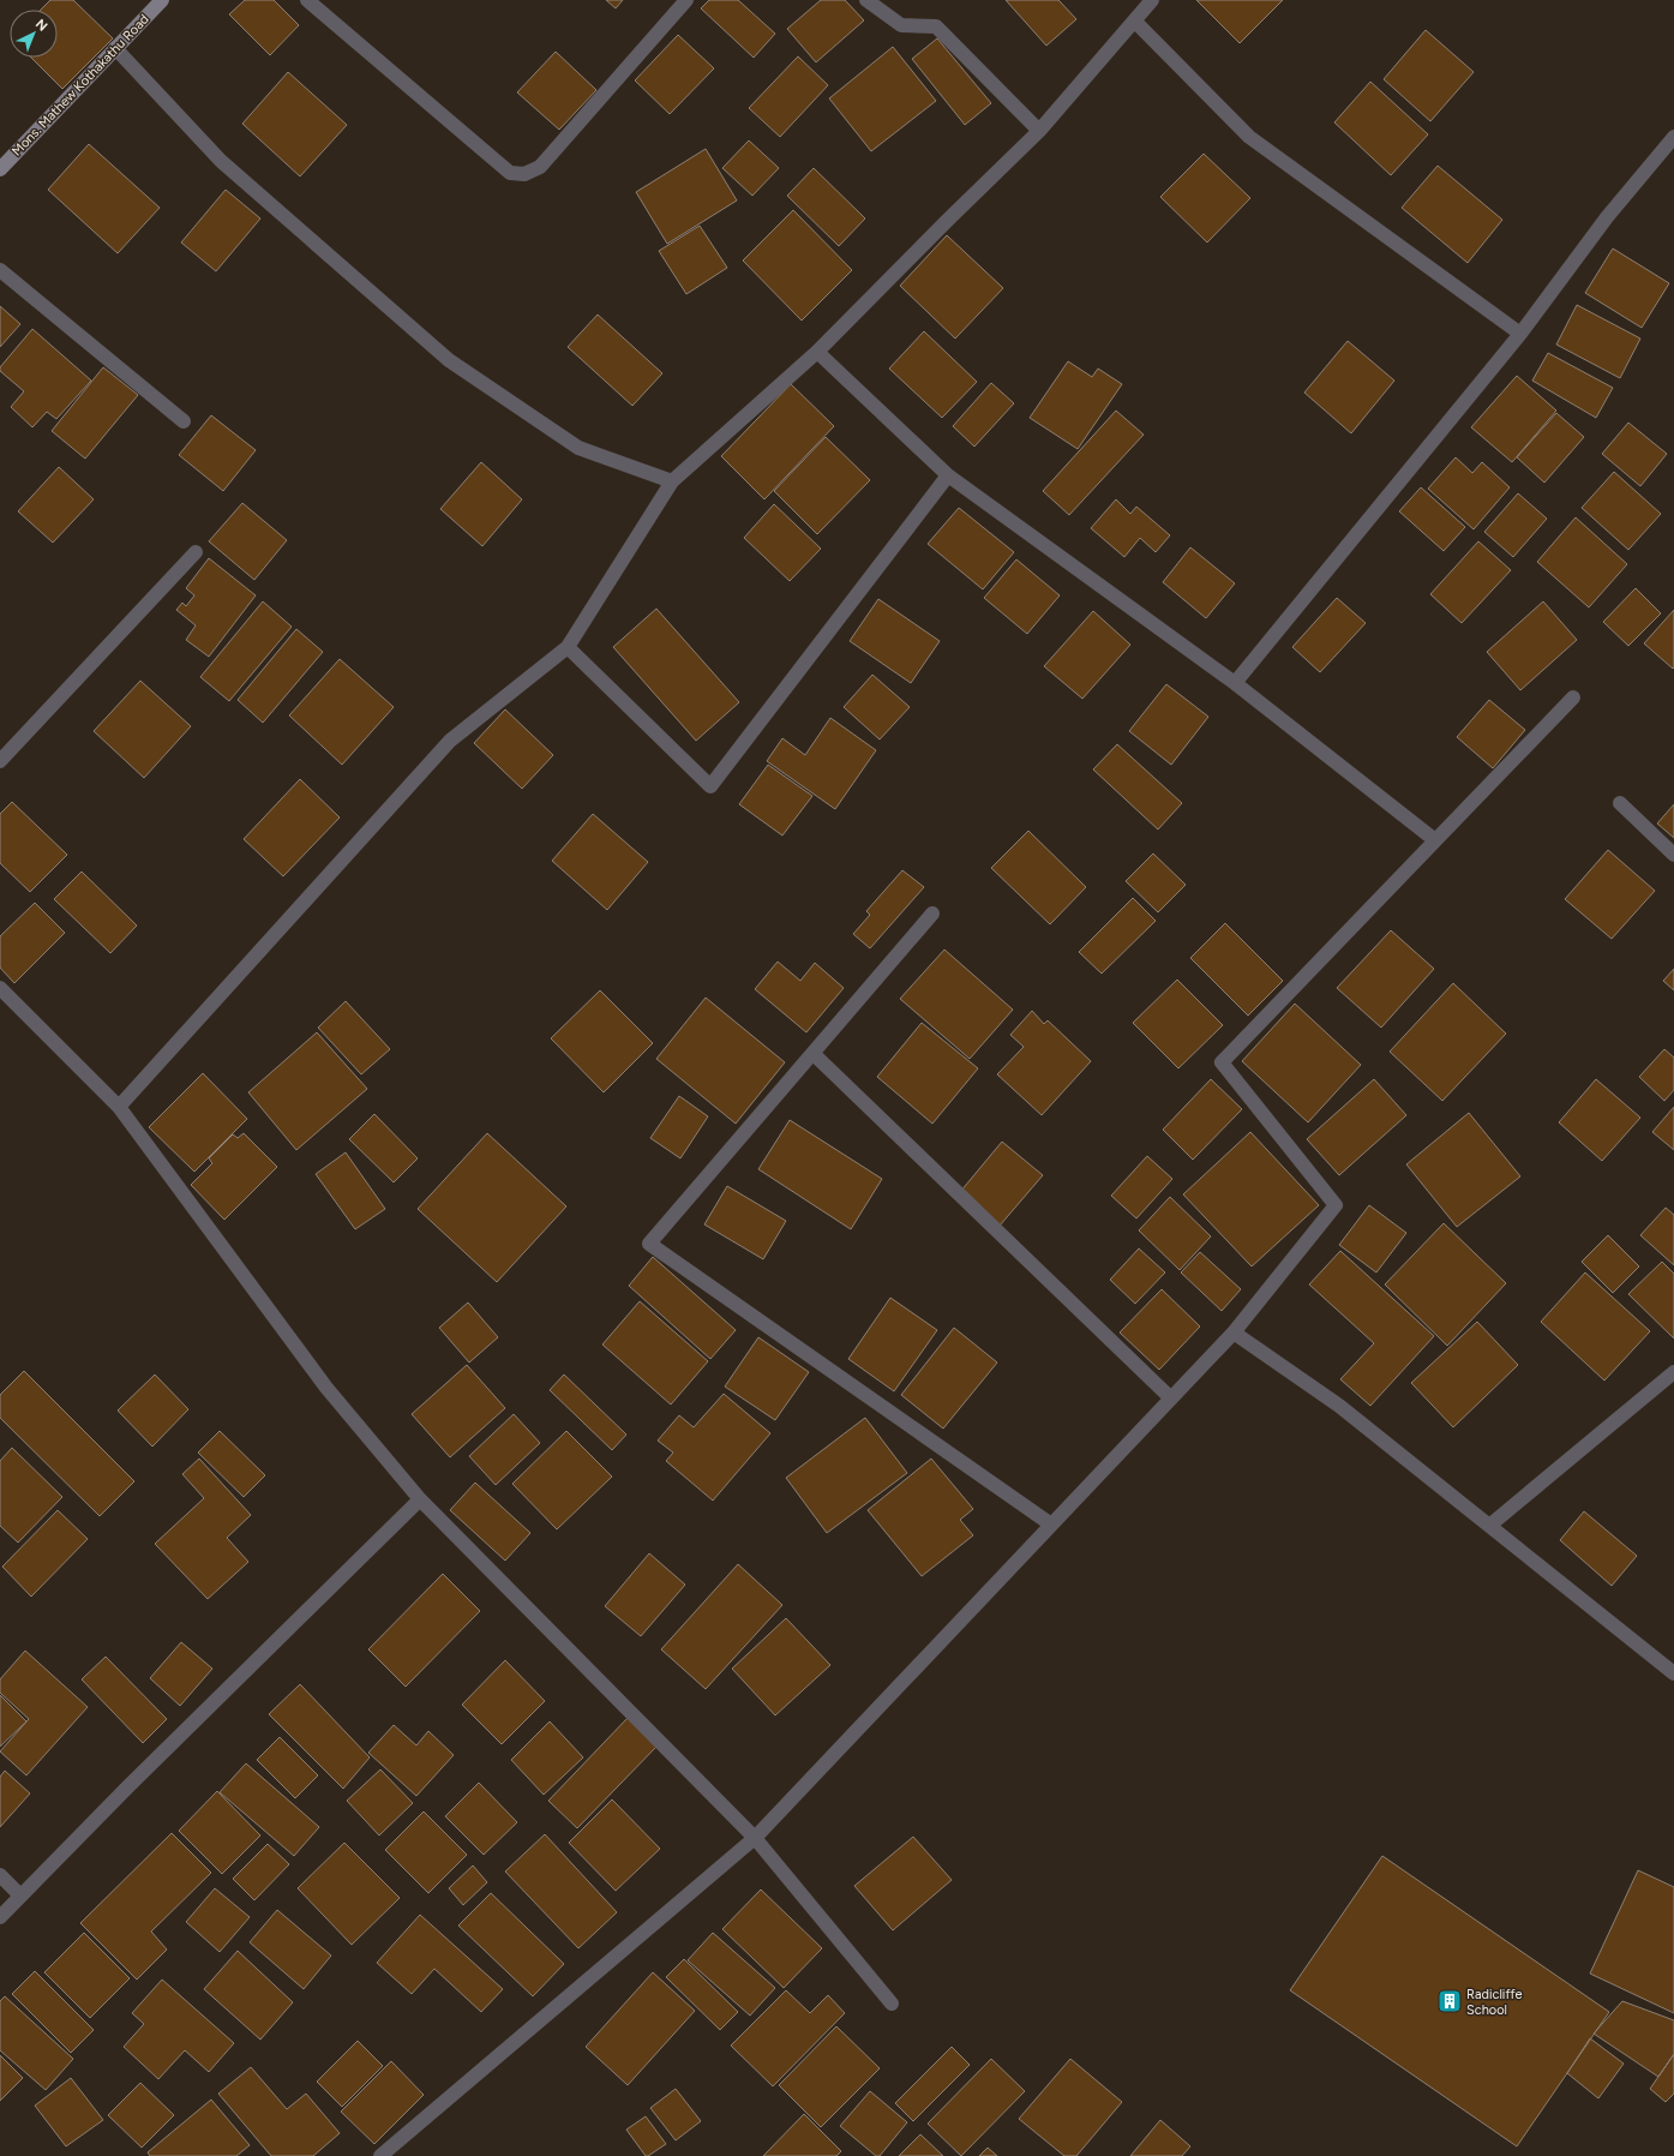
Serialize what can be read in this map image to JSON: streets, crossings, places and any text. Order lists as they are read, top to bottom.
{
  "streets": {
    "street": ["Mons. Mathew Kothakathu Road"]
  },
  "places": {
    "building": ["Radicliffe School"]
  },
  "north": "top right"
}
